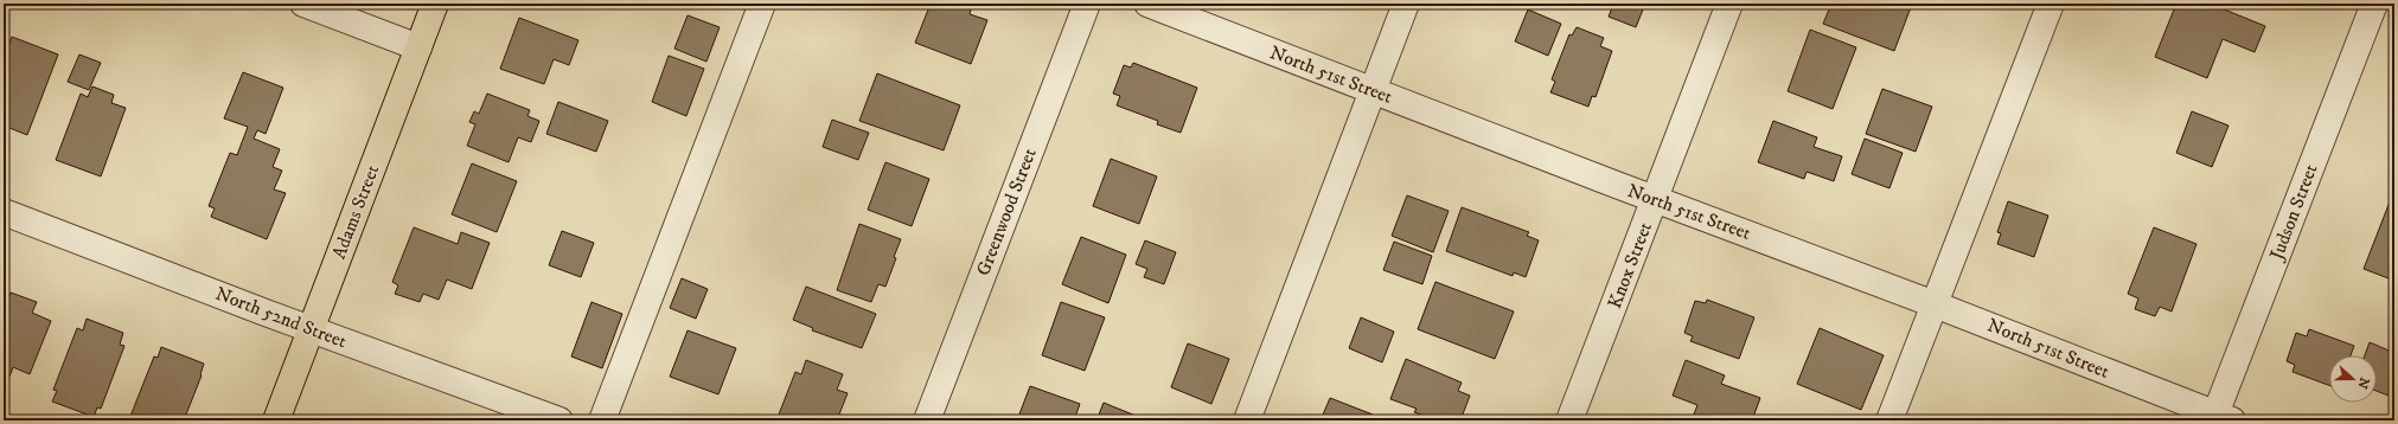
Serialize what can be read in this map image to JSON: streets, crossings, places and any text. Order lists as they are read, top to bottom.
{
  "streets": {
    "main road": ["Adams Street"],
    "street": [
      "North 51st Street",
      "Greenwood Street",
      "Judson Street",
      "Knox Street",
      "North 52nd Street"
    ]
  },
  "crossings": [
    ["North 51st Street", "Judson Street"],
    ["North 51st Street", "Knox Street"],
    ["Adams Street", "North 52nd Street"]
  ],
  "north": "right"
}
